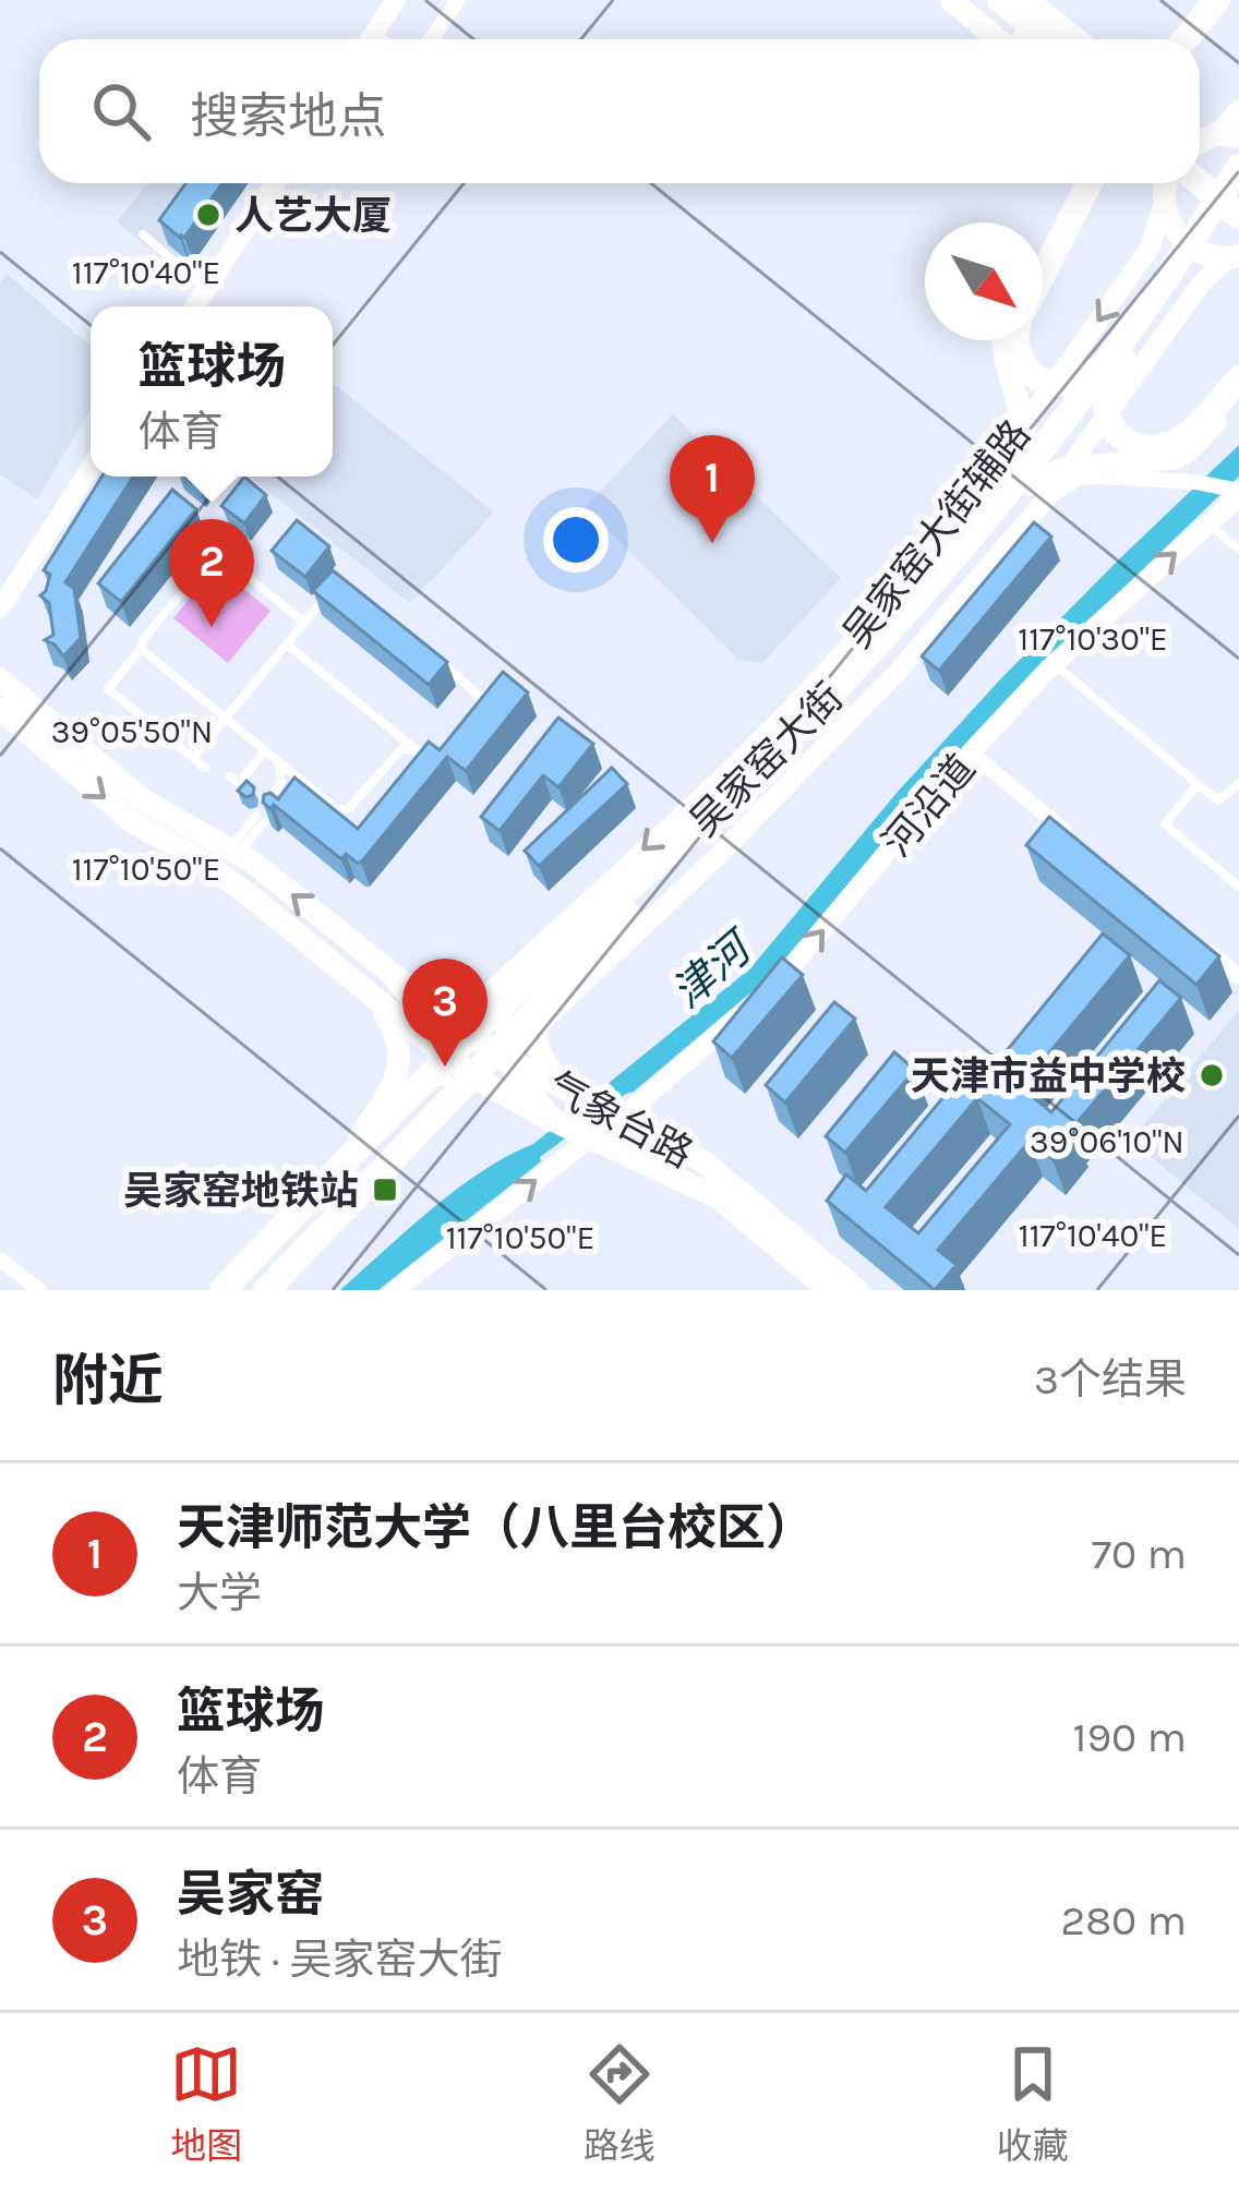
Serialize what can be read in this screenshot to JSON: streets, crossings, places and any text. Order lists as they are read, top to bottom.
{
  "streets": {
    "highway": ["吴家窑大街"],
    "main road": ["气象台路"],
    "street": ["吴家窑大街辅路", "河沿道"]
  },
  "crossings": [
    ["吴家窑大街辅路", "吴家窑大街"],
    ["吴家窑大街辅路", "气象台路"],
    ["吴家窑大街", "气象台路"]
  ],
  "one_way": ["河沿道"],
  "water": ["津河"],
  "places": {
    "other": ["人艺大厦", "天津市益中学校"],
    "transit": ["吴家窑地铁站"]
  },
  "north": "bottom right",
  "page": {
    "search": "搜索地点",
    "popup": ["篮球场", "体育"],
    "pins": ["1", "2", "3"],
    "heading": ["附近", "3个结果"],
    "list": [
      {
        "mark": "1",
        "name": "天津师范大学（八里台校区）",
        "note": "大学",
        "value": "70 m"
      },
      {
        "mark": "2",
        "name": "篮球场",
        "note": "体育",
        "value": "190 m"
      },
      {
        "mark": "3",
        "name": "吴家窑",
        "note": "地铁 · 吴家窑大街",
        "value": "280 m"
      }
    ],
    "nav": ["地图", "路线", "收藏"]
  },
  "coordinates": [
    "117°10'40\"E",
    "117°10'30\"E",
    "39°05'50\"N",
    "117°10'50\"E",
    "39°06'10\"N"
  ]
}
